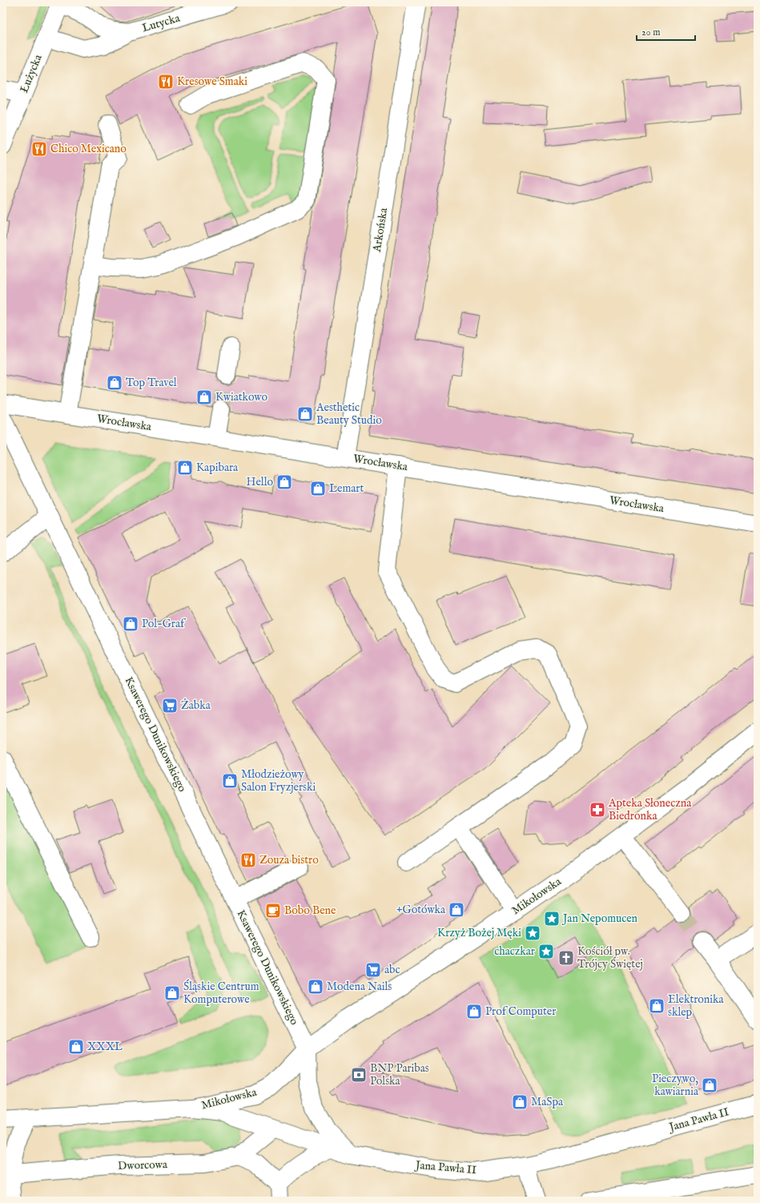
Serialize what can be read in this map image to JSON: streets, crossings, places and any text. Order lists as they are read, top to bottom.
{
  "streets": {
    "street": [
      "Lutycka",
      "Łużycka",
      "Arkońska",
      "Wrocławska",
      "Ksawerego Dunikowskiego",
      "Mikołowska",
      "Jana Pawła II",
      "Dworcowa"
    ]
  },
  "crossings": [
    ["Lutycka", "Łużycka"],
    ["Arkońska", "Wrocławska"],
    ["Ksawerego Dunikowskiego", "Mikołowska"],
    ["Mikołowska", "Jana Pawła II"],
    ["Jana Pawła II", "Dworcowa"]
  ],
  "places": {
    "restaurant": ["Kresowe Smaki", "Chico Mexicano", "Zouza bistro"],
    "shop": [
      "Top Travel",
      "Kwiatkowo",
      "Aesthetic Beauty Studio",
      "Kapibara",
      "Hello",
      "Lemart",
      "Pol-Graf",
      "Młodzieżowy Salon Fryzjerski",
      "+Gotówka",
      "Modena Nails",
      "Śląskie Centrum Komputerowe",
      "Elektronika sklep",
      "Prof Computer",
      "XXXL",
      "Pieczywo, kawiarnia",
      "MaSpa"
    ],
    "supermarket": ["Żabka", "abc"],
    "pharmacy": ["Apteka Słoneczna Biedronka"],
    "cafe": ["Bobo Bene"],
    "place": ["Jan Nepomucen", "Krzyż Bożej Męki", "chaczkar"],
    "church": ["Kościół pw. Trójcy Świętej"],
    "bank": ["BNP Paribas Polska"]
  },
  "scale_bar": "20 m"
}
